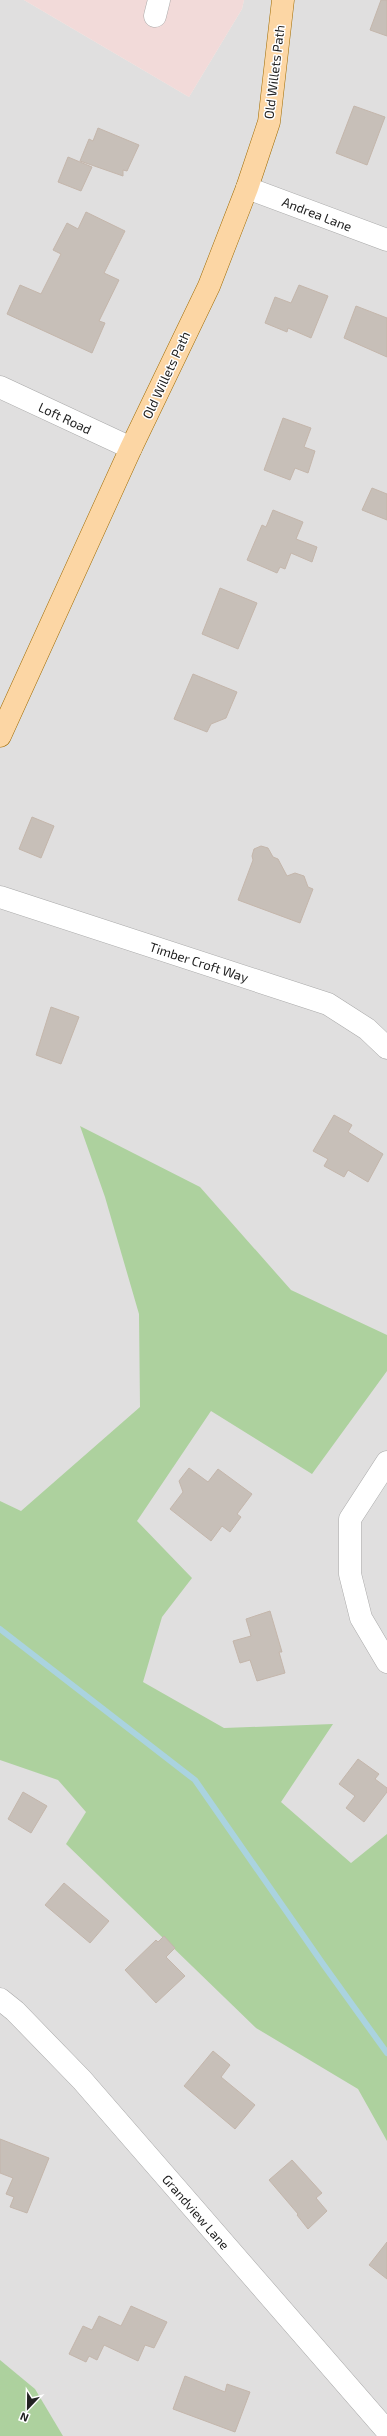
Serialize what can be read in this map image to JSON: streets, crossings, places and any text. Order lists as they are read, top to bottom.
{
  "streets": {
    "main road": ["Old Willets Path"],
    "street": [
      "Andrea Lane",
      "Loft Road",
      "Timber Croft Way",
      "Grandview Lane"
    ]
  },
  "crossings": [
    ["Old Willets Path", "Andrea Lane"],
    ["Old Willets Path", "Loft Road"]
  ],
  "north": "bottom"
}
